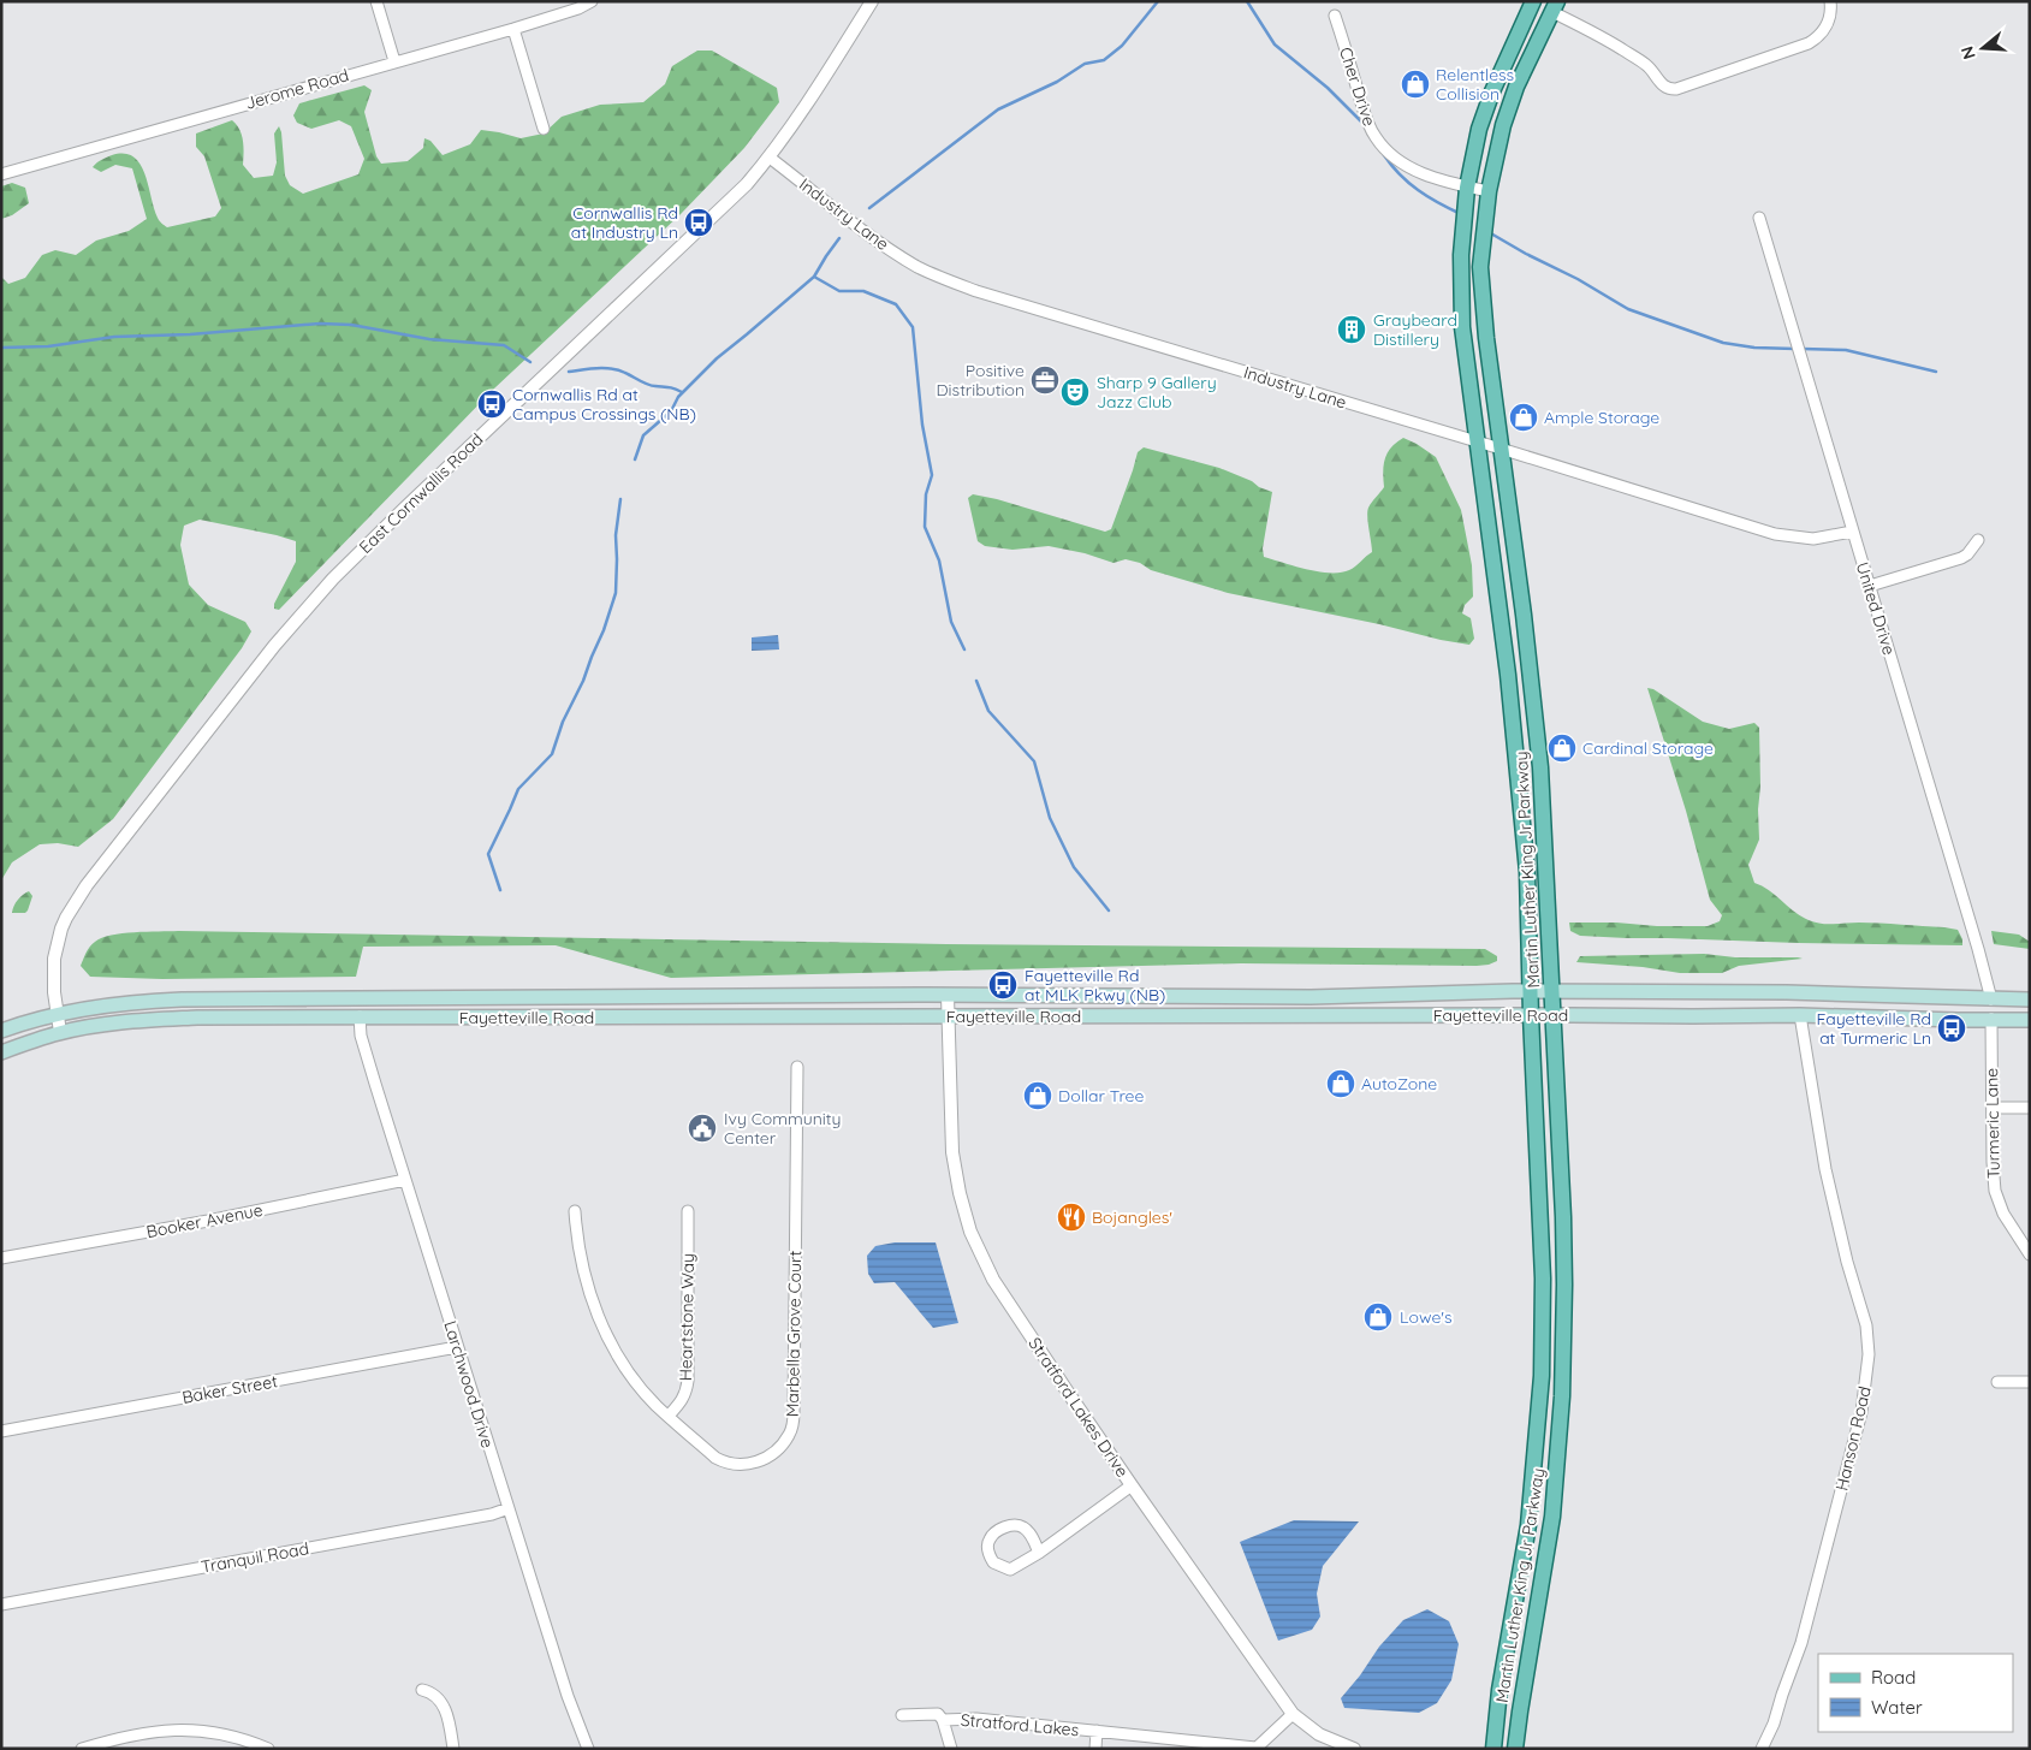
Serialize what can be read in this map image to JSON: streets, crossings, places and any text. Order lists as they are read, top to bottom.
{
  "streets": {
    "main road": ["Martin Luther King Jr Parkway", "Fayetteville Road"],
    "street": [
      "Cher Drive",
      "Jerome Road",
      "Industry Lane",
      "East Cornwallis Road",
      "United Drive",
      "Turmeric Lane",
      "Booker Avenue",
      "Heartstone Way",
      "Marbella Grove Court",
      "Larchwood Drive",
      "Baker Street",
      "Stratford Lakes Drive",
      "Hanson Road",
      "Tranquil Road",
      "Stratford Lakes"
    ]
  },
  "crossings": [
    ["Cher Drive", "Martin Luther King Jr Parkway"],
    ["Industry Lane", "East Cornwallis Road"],
    ["Industry Lane", "United Drive"],
    ["Industry Lane", "Martin Luther King Jr Parkway"],
    ["East Cornwallis Road", "Fayetteville Road"],
    ["United Drive", "Fayetteville Road"],
    ["Martin Luther King Jr Parkway", "Fayetteville Road"],
    ["Fayetteville Road", "Turmeric Lane"],
    ["Fayetteville Road", "Larchwood Drive"],
    ["Fayetteville Road", "Stratford Lakes Drive"],
    ["Fayetteville Road", "Hanson Road"],
    ["Booker Avenue", "Larchwood Drive"],
    ["Heartstone Way", "Marbella Grove Court"],
    ["Larchwood Drive", "Baker Street"],
    ["Larchwood Drive", "Tranquil Road"],
    ["Stratford Lakes Drive", "Stratford Lakes"]
  ],
  "places": {
    "shop": [
      "Relentless Collision",
      "Ample Storage",
      "Cardinal Storage",
      "AutoZone",
      "Dollar Tree",
      "Lowe's"
    ],
    "bus stop": [
      "Cornwallis Rd at Industry Ln",
      "Cornwallis Rd at Campus Crossings (NB)",
      "Fayetteville Rd at MLK Pkwy (NB)",
      "Fayetteville Rd at Turmeric Ln"
    ],
    "building": ["Graybeard Distillery"],
    "office": ["Positive Distribution"],
    "theatre": ["Sharp 9 Gallery Jazz Club"],
    "public building": ["Ivy Community Center"],
    "restaurant": ["Bojangles'"]
  },
  "legend": ["Road", "Water"],
  "north": "left"
}
